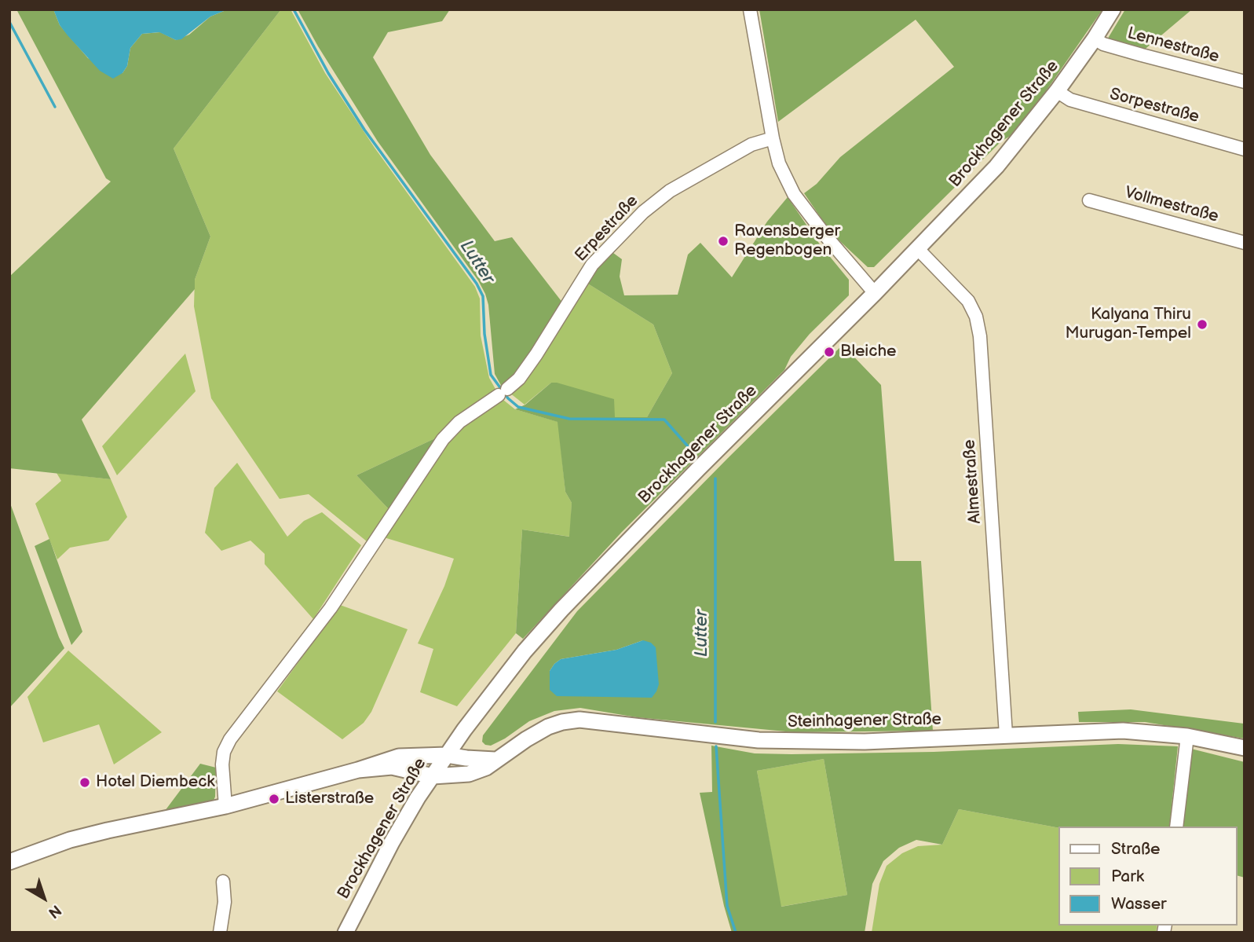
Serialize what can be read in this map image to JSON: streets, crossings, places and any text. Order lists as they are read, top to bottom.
{
  "streets": {
    "main road": ["Brockhagener Straße", "Steinhagener Straße"],
    "street": [
      "Lennestraße",
      "Sorpestraße",
      "Vollmestraße",
      "Erpestraße",
      "Almestraße"
    ]
  },
  "crossings": [
    ["Lennestraße", "Brockhagener Straße"],
    ["Sorpestraße", "Brockhagener Straße"],
    ["Brockhagener Straße", "Almestraße"],
    ["Brockhagener Straße", "Steinhagener Straße"],
    ["Erpestraße", "Steinhagener Straße"],
    ["Almestraße", "Steinhagener Straße"]
  ],
  "water": ["Lutter"],
  "places": [
    "Ravensberger Regenbogen",
    "Kalyana Thiru Murugan-Tempel",
    "Bleiche",
    "Hotel Diembeck",
    "Listerstraße"
  ],
  "legend": ["Straße", "Park", "Wasser"],
  "north": "bottom right"
}
